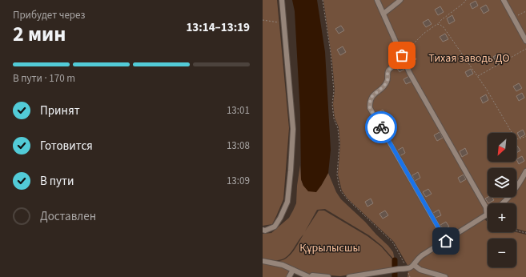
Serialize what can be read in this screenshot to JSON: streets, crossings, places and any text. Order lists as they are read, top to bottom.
{
  "parks": ["Тихая заводь ДО", "Құрылысшы"],
  "north": "bottom left",
  "page": {
    "heading": ["2 мин", "Прибудет через", "13:14–13:19"],
    "bar": "В пути · 170 m",
    "list": [
      ["Принят", "13:01"],
      ["Готовится", "13:08"],
      ["В пути", "13:09"],
      "Доставлен"
    ],
    "map_buttons": ["+", "−"]
  }
}
